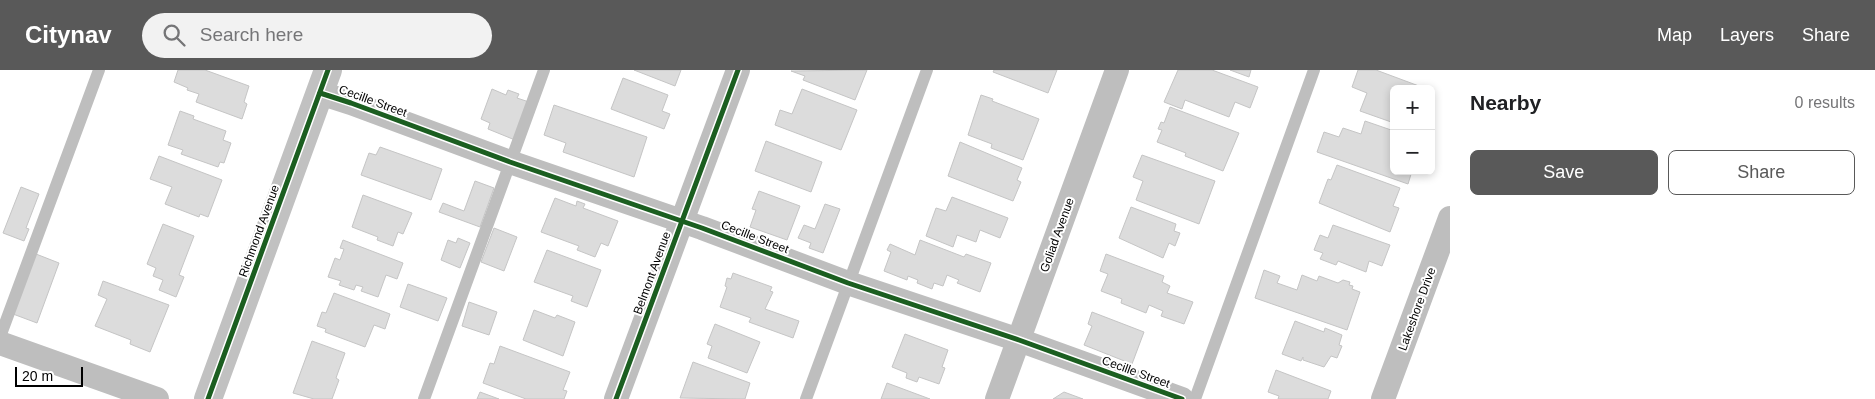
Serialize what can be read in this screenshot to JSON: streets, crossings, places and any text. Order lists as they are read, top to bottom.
{
  "streets": {
    "street": [
      "Cecille Street",
      "Richmond Avenue",
      "Goliad Avenue",
      "Belmont Avenue",
      "Lakeshore Drive"
    ]
  },
  "crossings": [
    ["Cecille Street", "Richmond Avenue"],
    ["Cecille Street", "Goliad Avenue"],
    ["Cecille Street", "Belmont Avenue"]
  ],
  "scale_bar": "20 m",
  "page": {
    "header": "Citynav",
    "search": "Search here",
    "nav": ["Map", "Layers", "Share"],
    "heading": ["Nearby", "0 results"],
    "map_buttons": ["+", "−"],
    "buttons": ["Save", "Share"],
    "scale": "20 m"
  }
}
